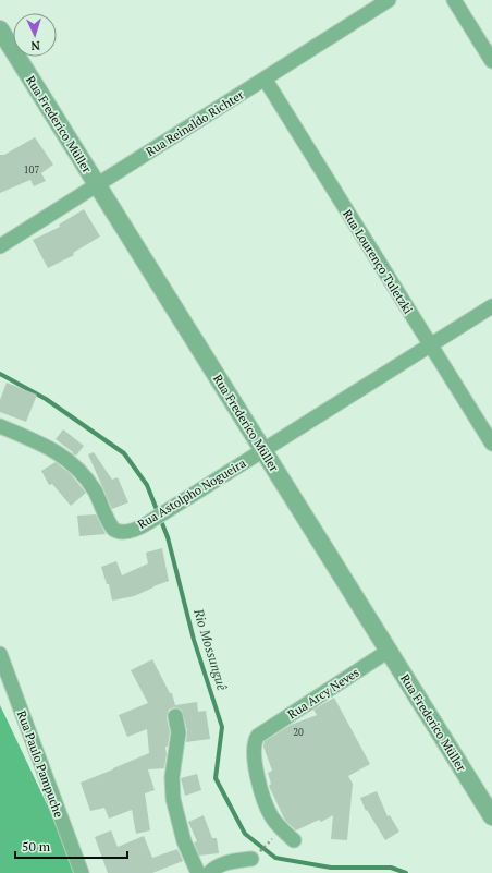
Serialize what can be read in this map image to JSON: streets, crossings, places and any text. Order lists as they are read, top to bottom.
{
  "streets": {
    "street": [
      "Rua Reinaldo Richter",
      "Rua Frederico Müller",
      "Rua Lourenço Tuletzki",
      "Rua Astolpho Nogueira",
      "Rua Arcy Neves",
      "Rua Paulo Pampuche"
    ]
  },
  "crossings": [
    ["Rua Reinaldo Richter", "Rua Frederico Müller"],
    ["Rua Reinaldo Richter", "Rua Lourenço Tuletzki"],
    ["Rua Frederico Müller", "Rua Astolpho Nogueira"],
    ["Rua Frederico Müller", "Rua Arcy Neves"],
    ["Rua Lourenço Tuletzki", "Rua Astolpho Nogueira"]
  ],
  "water": ["Rio Mossunguê"],
  "house_numbers": ["107", "20"],
  "scale_bar": "50 m",
  "north": "bottom"
}
